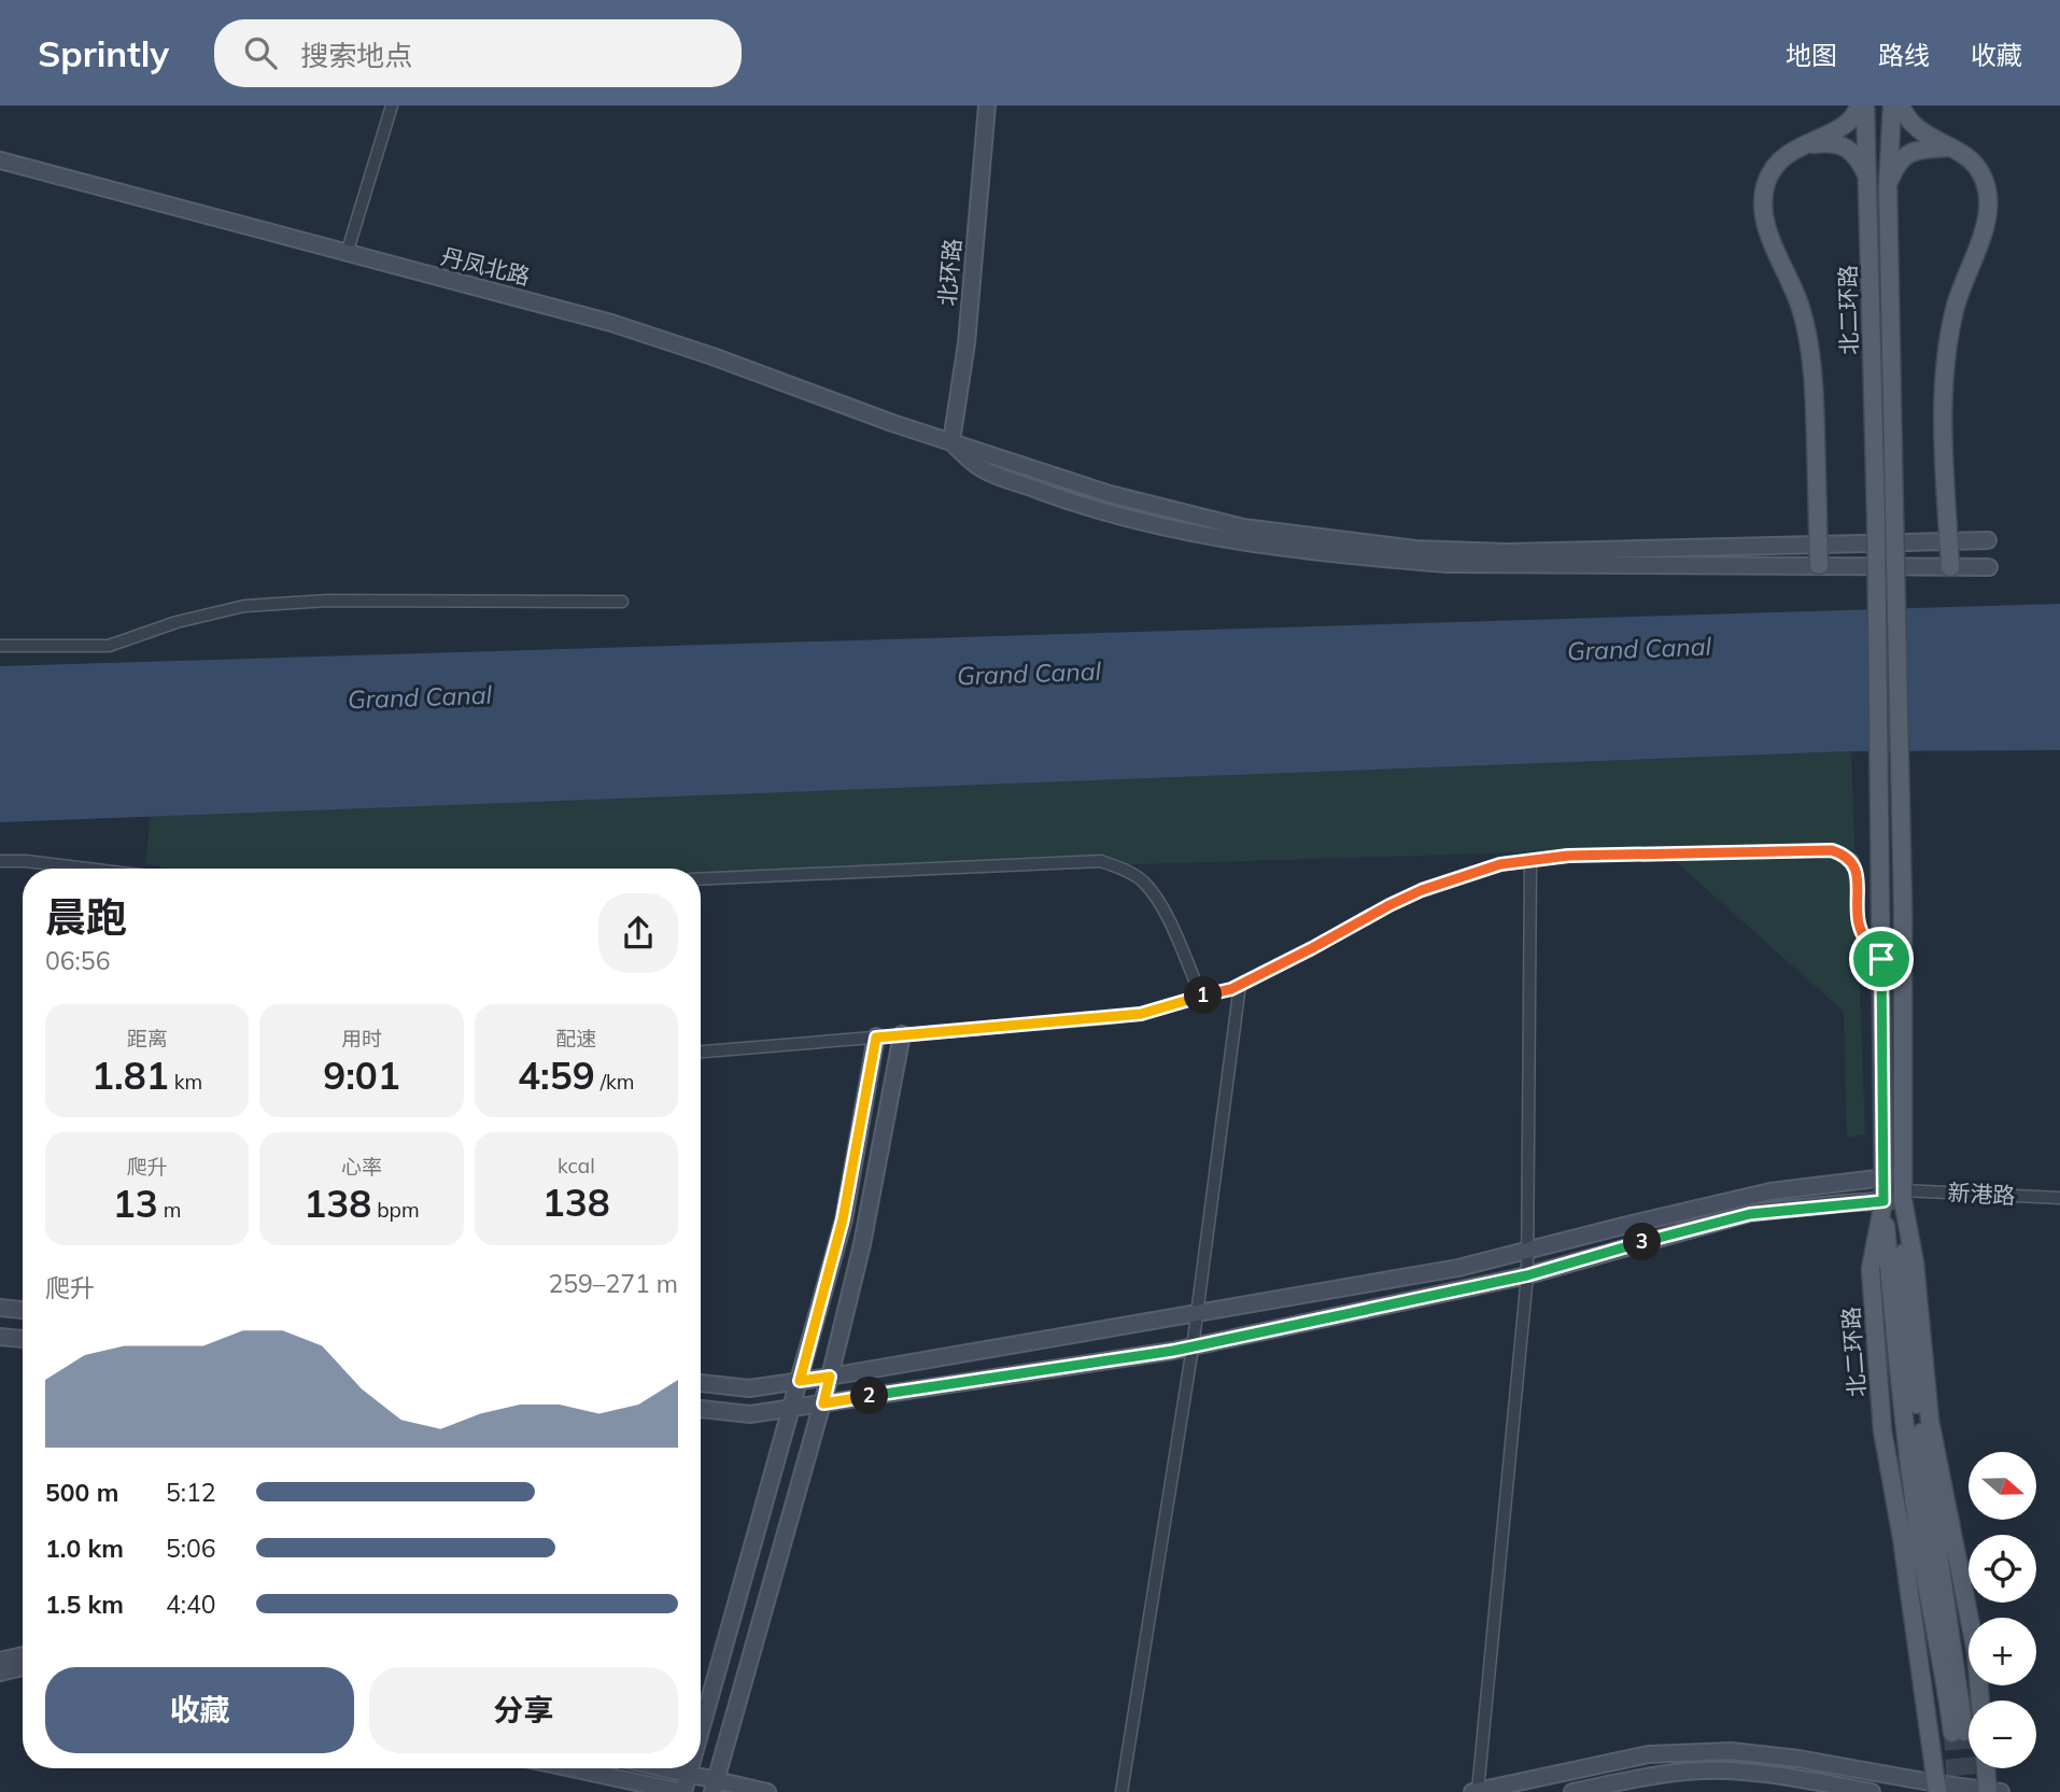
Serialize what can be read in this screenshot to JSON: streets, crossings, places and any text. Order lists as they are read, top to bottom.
{
  "streets": {
    "main road": ["北二环路"],
    "street": ["丹凤北路", "北环路", "新港路"]
  },
  "crossings": [
    ["丹凤北路", "北环路"],
    ["北二环路", "新港路"]
  ],
  "water": ["Grand Canal"],
  "north": "right",
  "page": {
    "header": "Sprintly",
    "search": "搜索地点",
    "nav": ["地图", "路线", "收藏"],
    "heading": ["晨跑", "06:56"],
    "pins": ["1", "3", "2"],
    "stats": [
      ["距离", "1.81 km"],
      ["用时", "9:01"],
      ["配速", "4:59 /km"],
      ["爬升", "13 m"],
      ["心率", "138 bpm"],
      ["kcal", "138"]
    ],
    "chart": ["爬升", "259–271 m"],
    "map_buttons": ["+", "−"],
    "list": [
      {
        "name": "500 m",
        "note": "5:12"
      },
      {
        "name": "1.0 km",
        "note": "5:06"
      },
      {
        "name": "1.5 km",
        "note": "4:40"
      }
    ],
    "buttons": ["收藏", "分享"]
  }
}
